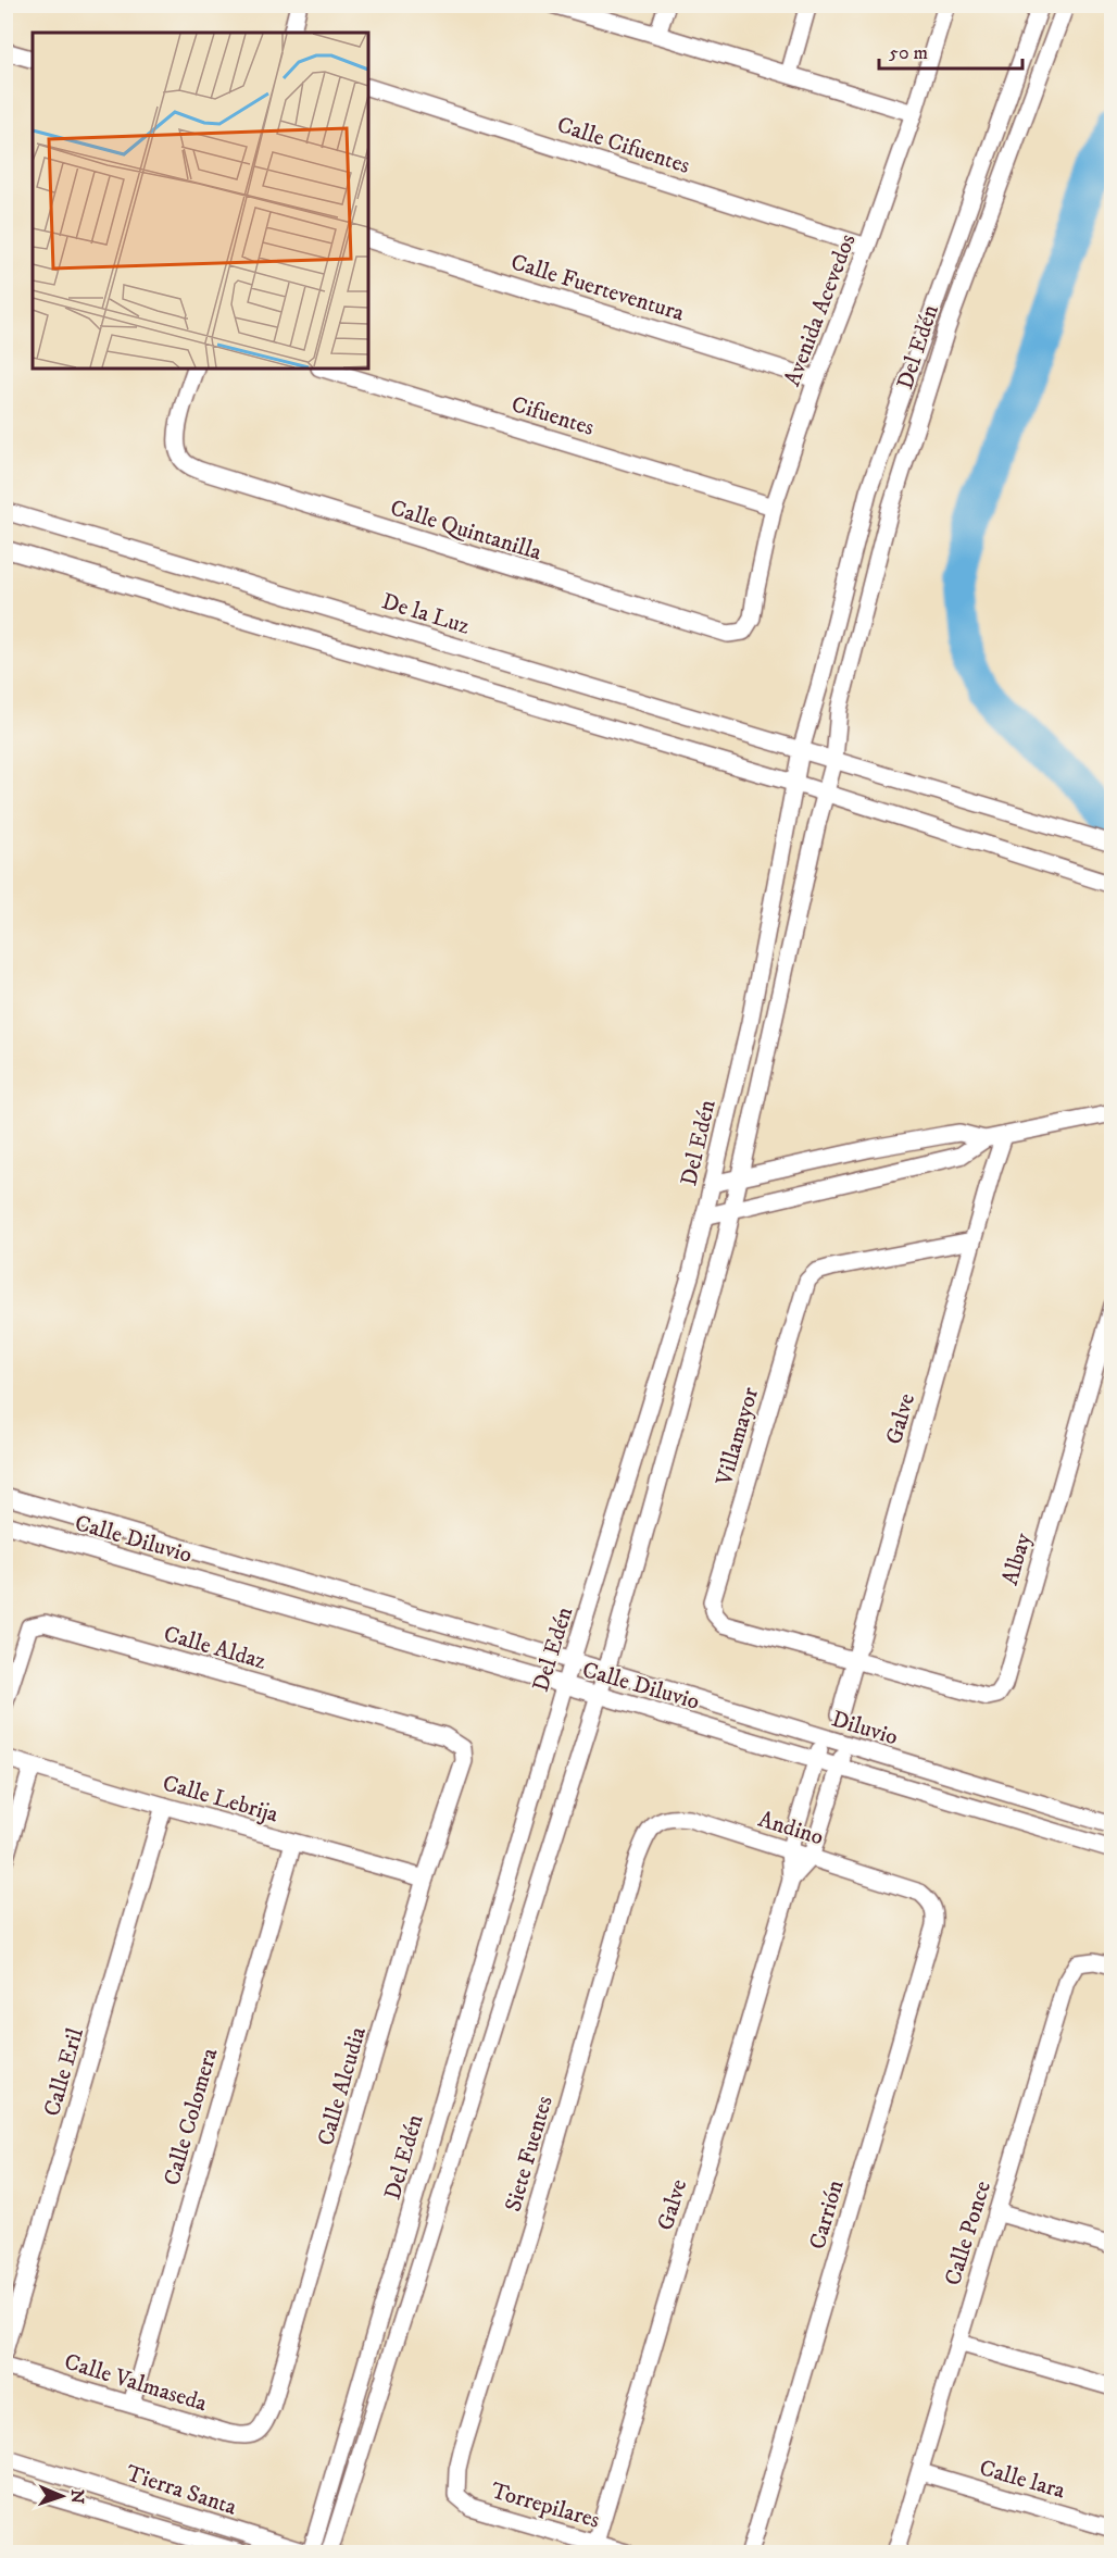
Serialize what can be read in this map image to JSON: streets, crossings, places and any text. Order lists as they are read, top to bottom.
{
  "streets": {
    "street": [
      "Calle Cifuentes",
      "Calle Fuerteventura",
      "Avenida Acevedos",
      "Del Edén",
      "Cifuentes",
      "Calle Quintanilla",
      "De la Luz",
      "Galve",
      "Villamayor",
      "Calle Diluvio",
      "Albay",
      "Calle Aldaz",
      "Diluvio",
      "Calle Lebrija",
      "Andino",
      "Calle Eril",
      "Calle Alcudia",
      "Calle Colomera",
      "Siete Fuentes",
      "Carrión",
      "Calle Ponce",
      "Calle Valmaseda",
      "Calle lara",
      "Tierra Santa",
      "Torrepilares"
    ]
  },
  "crossings": [
    ["Calle Cifuentes", "Avenida Acevedos"],
    ["Calle Fuerteventura", "Avenida Acevedos"],
    ["Avenida Acevedos", "Cifuentes"],
    ["Avenida Acevedos", "Calle Quintanilla"],
    ["Del Edén", "De la Luz"],
    ["Del Edén", "Calle Diluvio"],
    ["Del Edén", "Diluvio"],
    ["Del Edén", "Tierra Santa"],
    ["Galve", "Villamayor"],
    ["Galve", "Albay"],
    ["Galve", "Torrepilares"],
    ["Villamayor", "Albay"],
    ["Calle Aldaz", "Calle Alcudia"],
    ["Calle Lebrija", "Calle Eril"],
    ["Calle Lebrija", "Calle Alcudia"],
    ["Calle Lebrija", "Calle Colomera"],
    ["Andino", "Siete Fuentes"],
    ["Andino", "Carrión"],
    ["Calle Alcudia", "Calle Valmaseda"],
    ["Calle Colomera", "Calle Valmaseda"],
    ["Siete Fuentes", "Torrepilares"],
    ["Calle Ponce", "Calle lara"]
  ],
  "scale_bar": "50 m",
  "north": "right"
}
